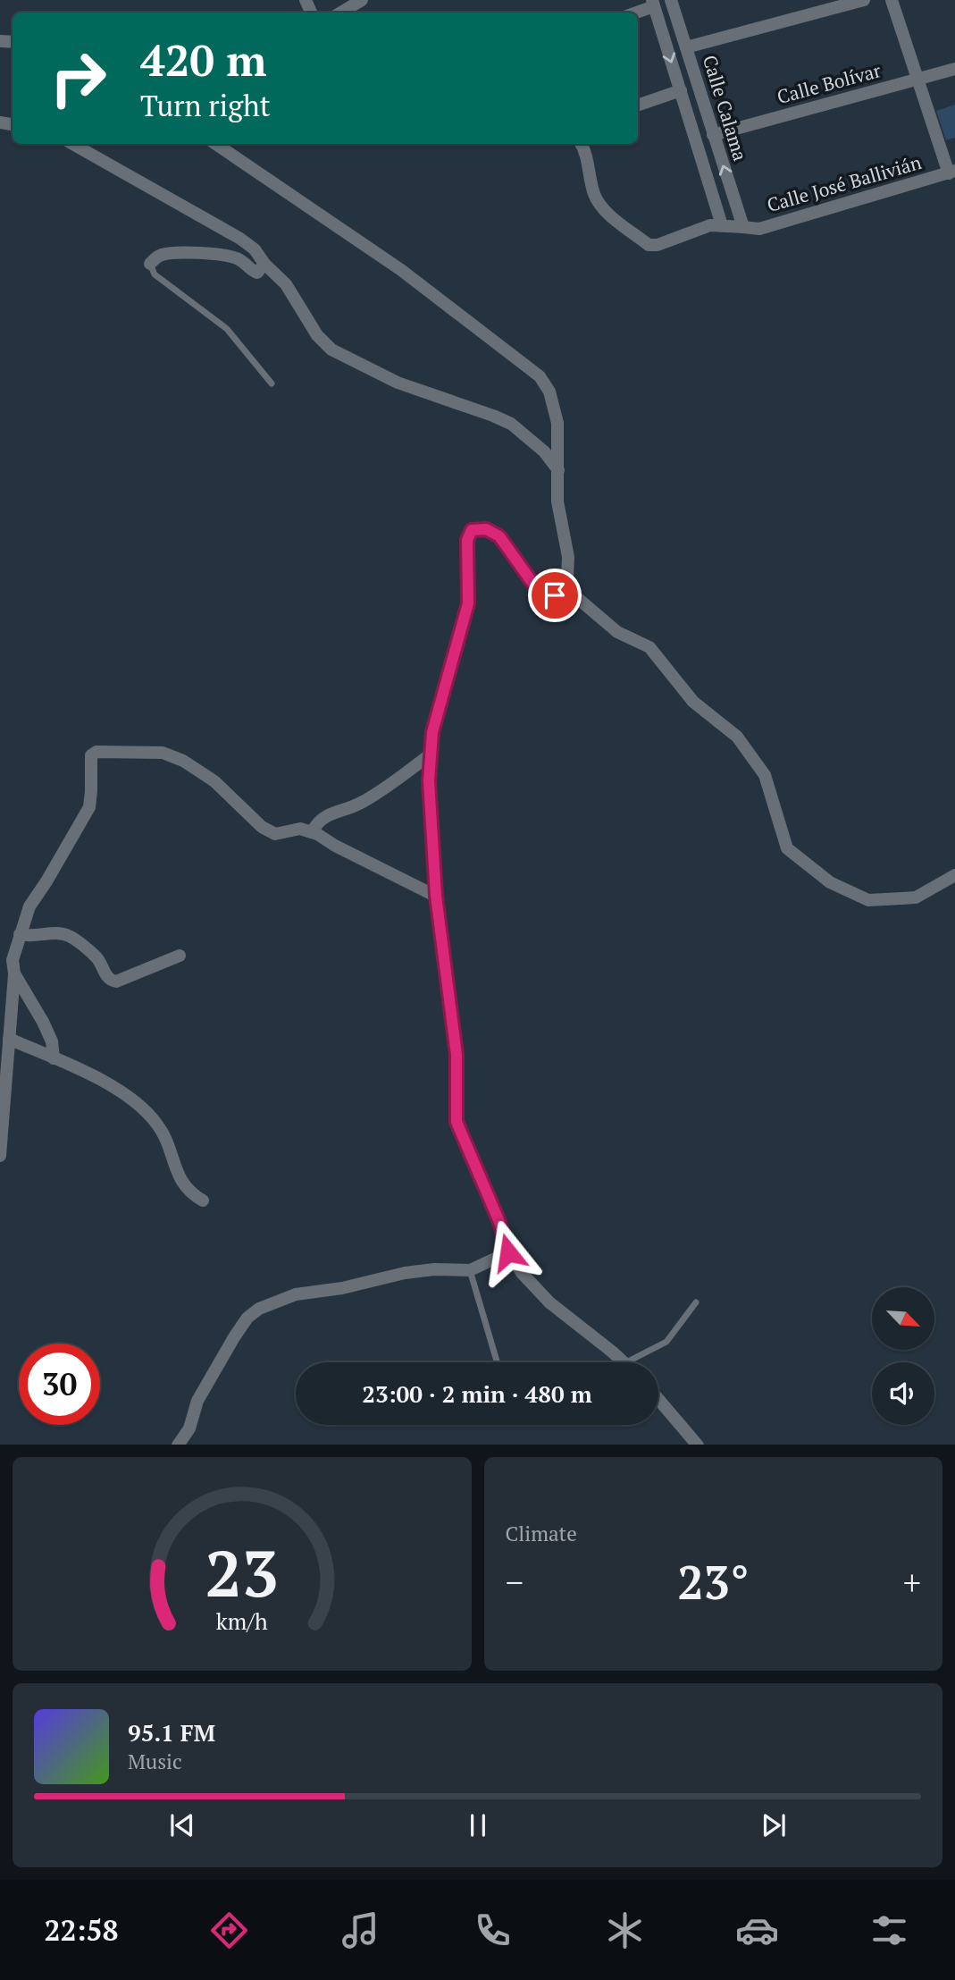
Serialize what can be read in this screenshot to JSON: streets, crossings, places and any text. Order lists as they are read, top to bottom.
{
  "streets": {
    "street": ["Calle Bolívar", "Calle Calama", "Calle José Ballivián"]
  },
  "crossings": [
    ["Calle Bolívar", "Calle Calama"],
    ["Calle Calama", "Calle José Ballivián"]
  ],
  "north": "bottom right",
  "page": {
    "turn": ["420 m", "Turn right"],
    "limit": "30",
    "trip": "23:00 · 2 min · 480 m",
    "tile": "Climate",
    "heat": ["−", "23°", "+"],
    "song": ["95.1 FM", "Music"],
    "tabs": "22:58",
    "gauge": ["23", "km/h"]
  }
}
